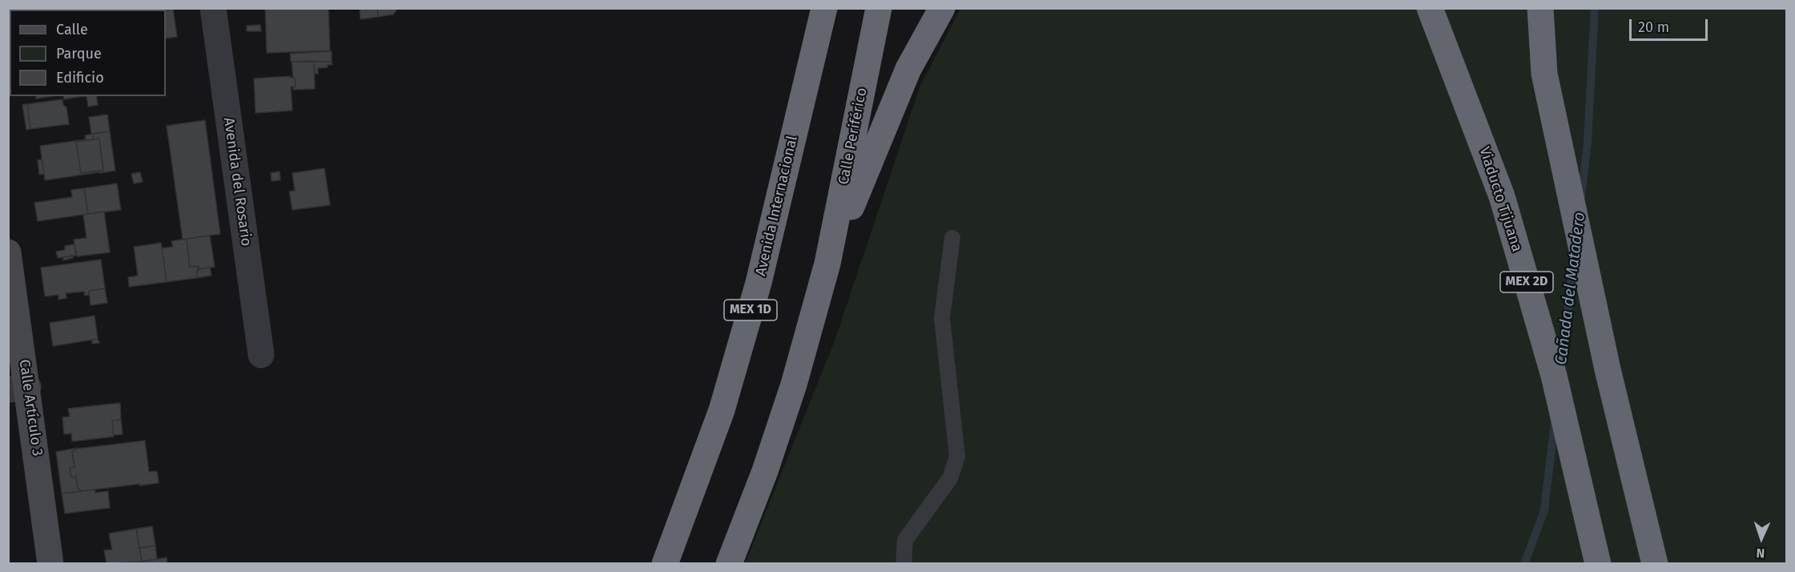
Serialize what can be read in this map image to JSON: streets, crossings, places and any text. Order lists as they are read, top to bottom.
{
  "streets": {
    "highway": [
      "Calle Periférico",
      "Viaducto Tijuana",
      "Avenida Internacional",
      "MEX 2D",
      "MEX 1D"
    ],
    "street": ["Avenida del Rosario", "Calle Artículo 3"]
  },
  "water": ["Cañada del Matadero"],
  "legend": ["Calle", "Parque", "Edificio"],
  "scale_bar": "20 m",
  "north": "bottom"
}
